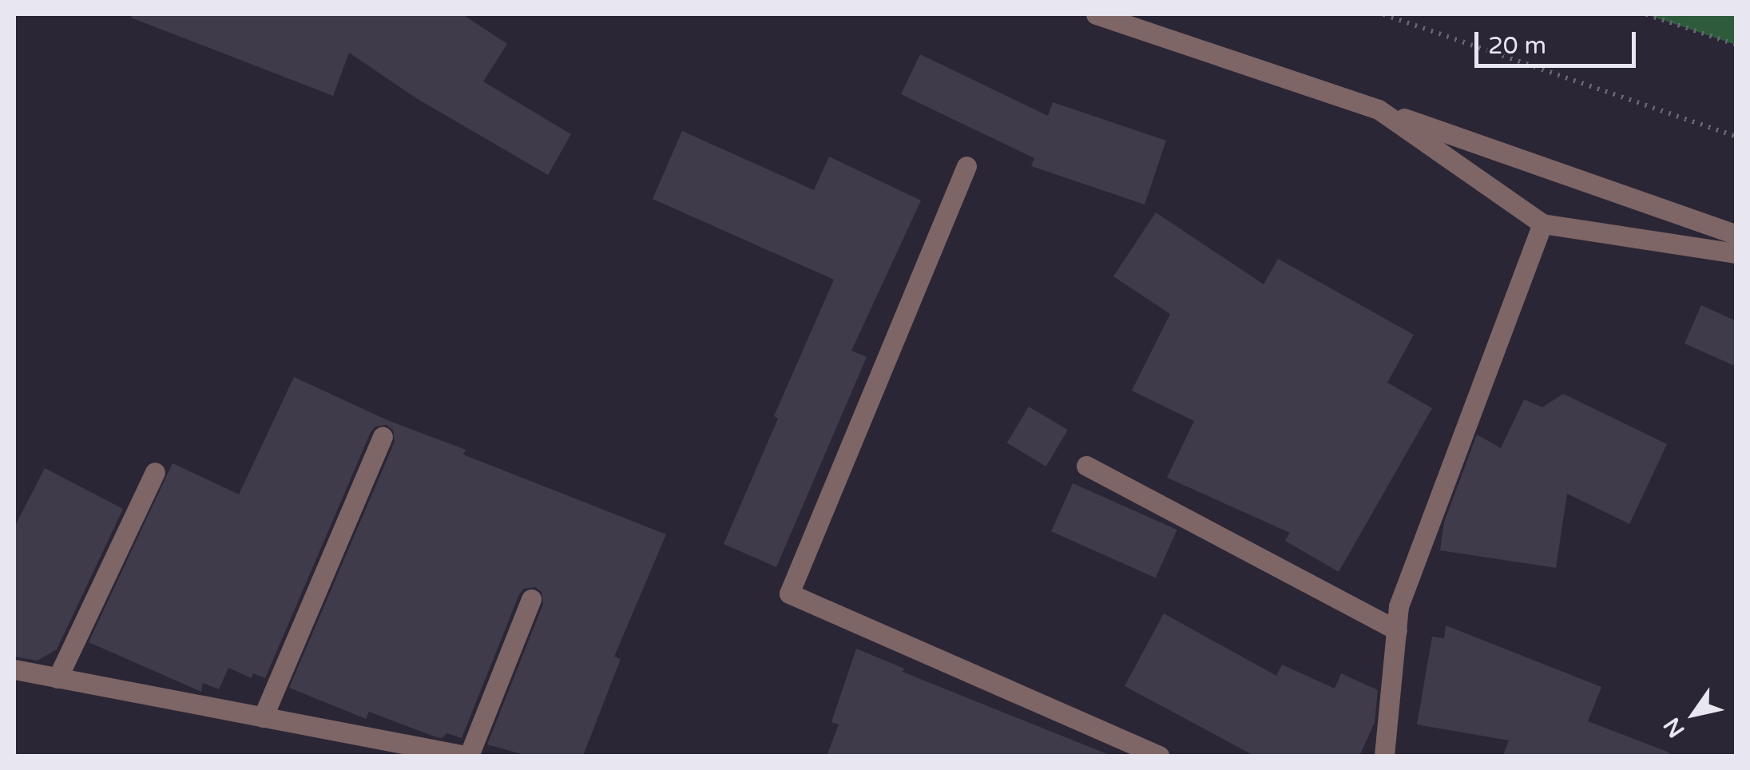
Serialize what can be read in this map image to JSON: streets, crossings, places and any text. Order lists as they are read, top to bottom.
{
  "scale_bar": "20 m",
  "north": "bottom left"
}
